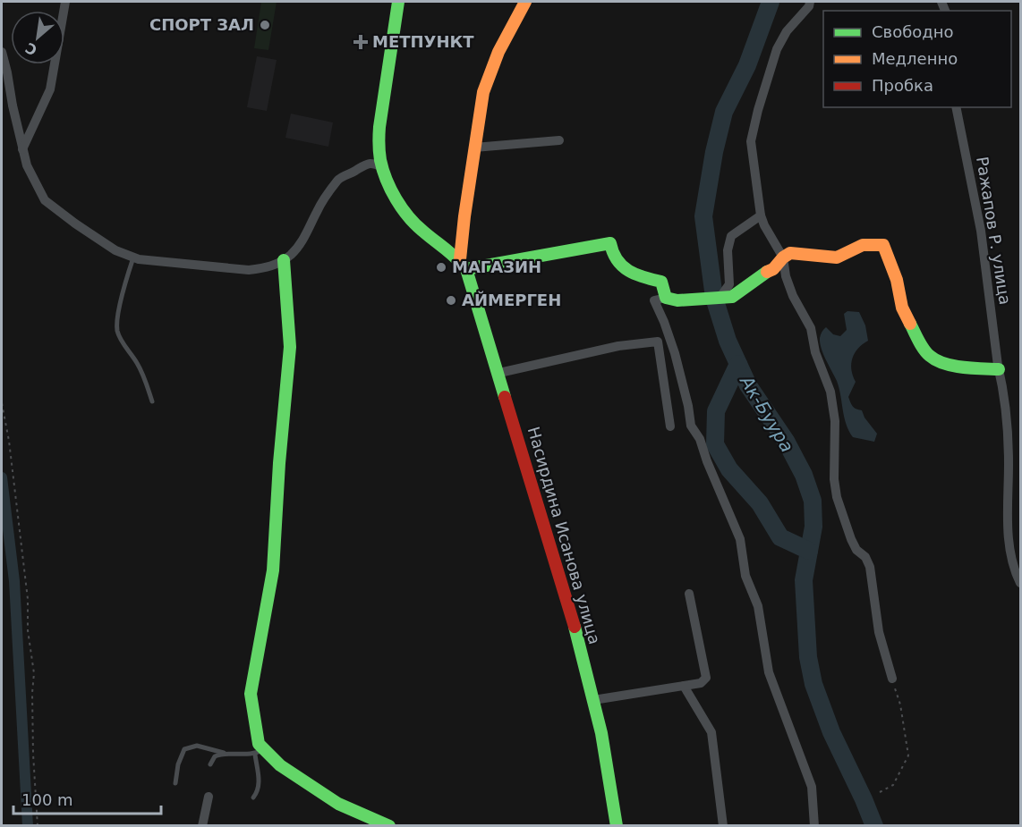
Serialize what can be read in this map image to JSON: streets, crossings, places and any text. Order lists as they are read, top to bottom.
{
  "streets": {
    "street": ["Ражапов Р. улица", "Насирдина Исанова улица"]
  },
  "water": ["Ак-Буура"],
  "places": {
    "other": ["СПОРТ ЗАЛ", "МАГАЗИН", "АЙМЕРГЕН"],
    "health": ["МЕТПУНКТ"]
  },
  "legend": ["Свободно", "Медленно", "Пробка"],
  "scale_bar": "100 m",
  "north": "bottom left"
}
